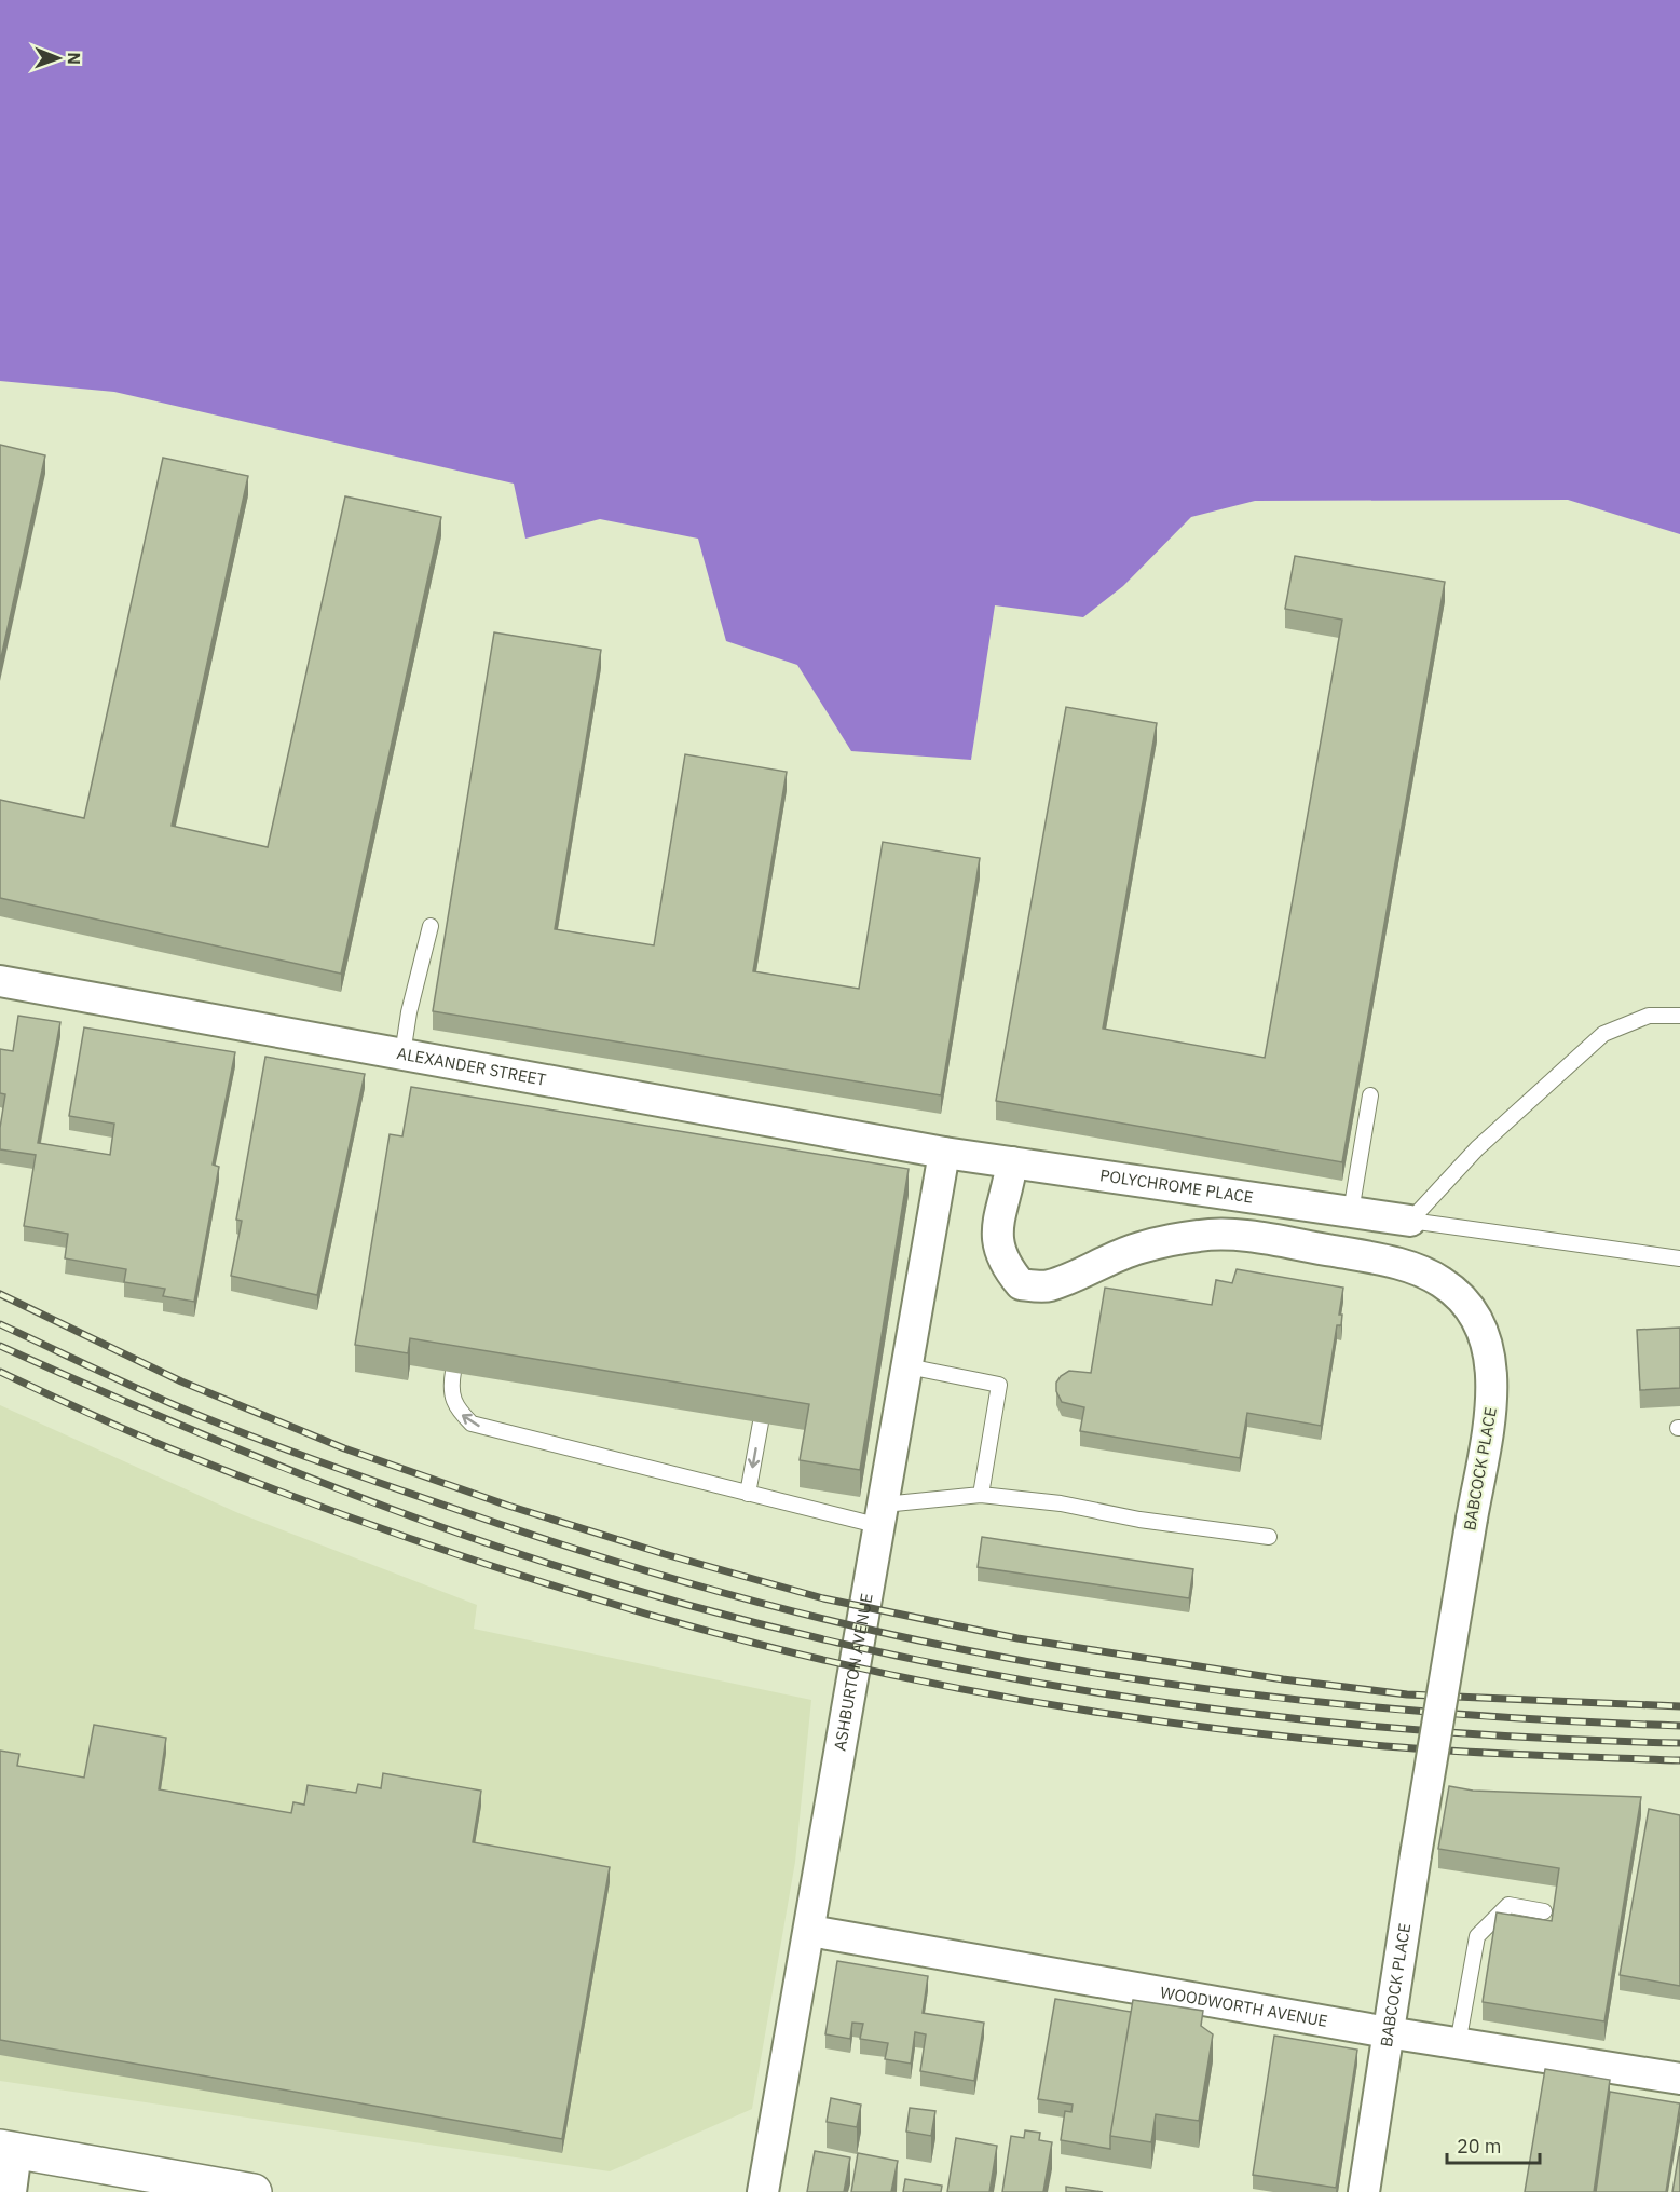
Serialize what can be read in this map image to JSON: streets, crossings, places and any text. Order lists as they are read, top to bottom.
{
  "streets": {
    "street": [
      "ALEXANDER STREET",
      "POLYCHROME PLACE",
      "BABCOCK PLACE",
      "ASHBURTON AVENUE",
      "WOODWORTH AVENUE"
    ]
  },
  "crossings": [
    ["ALEXANDER STREET", "POLYCHROME PLACE"],
    ["ALEXANDER STREET", "ASHBURTON AVENUE"],
    ["POLYCHROME PLACE", "BABCOCK PLACE"],
    ["POLYCHROME PLACE", "ASHBURTON AVENUE"],
    ["BABCOCK PLACE", "WOODWORTH AVENUE"],
    ["ASHBURTON AVENUE", "WOODWORTH AVENUE"]
  ],
  "scale_bar": "20 m",
  "north": "right"
}
